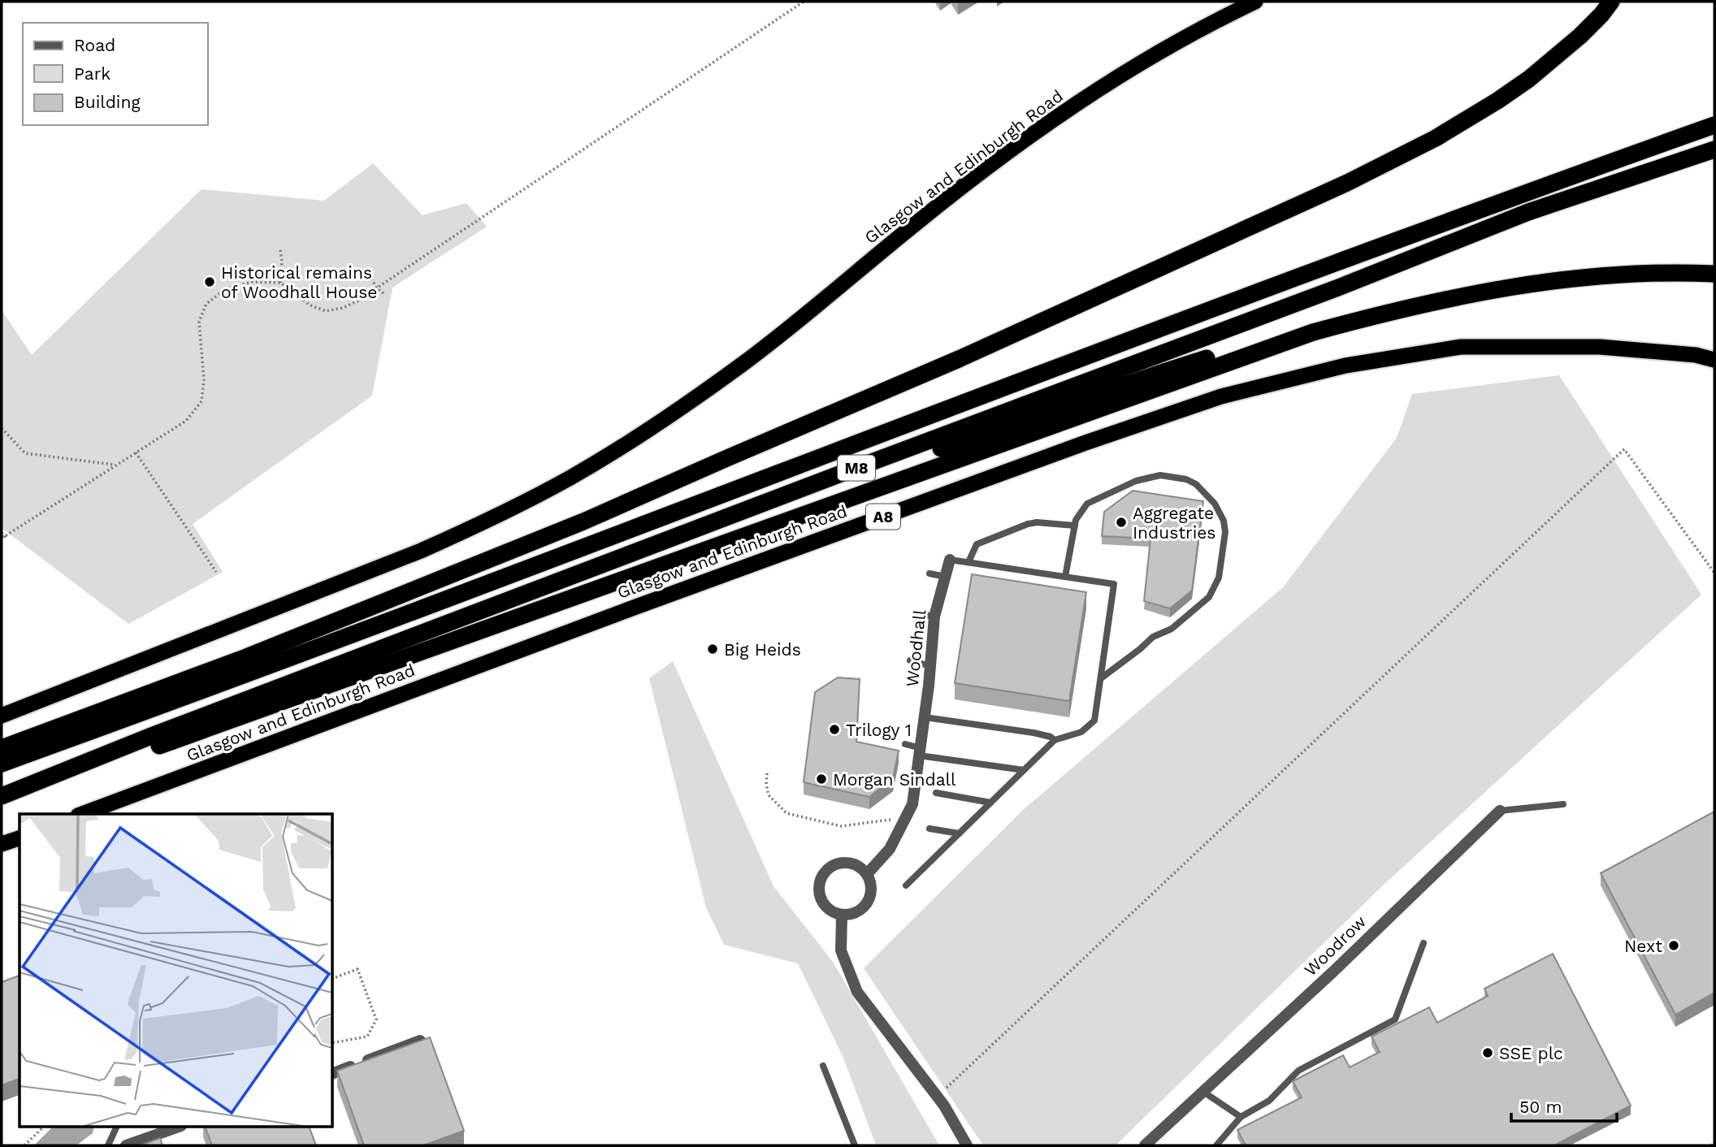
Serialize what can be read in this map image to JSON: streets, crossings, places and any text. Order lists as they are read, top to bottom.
{
  "streets": {
    "highway": ["Glasgow and Edinburgh Road", "M8", "A8"],
    "street": ["Woodhall", "Woodrow"]
  },
  "places": [
    "Historical remains of Woodhall House",
    "Aggregate Industries",
    "Big Heids",
    "Trilogy 1",
    "Morgan Sindall",
    "Next",
    "SSE plc"
  ],
  "legend": ["Road", "Park", "Building"],
  "scale_bar": "50 m"
}
